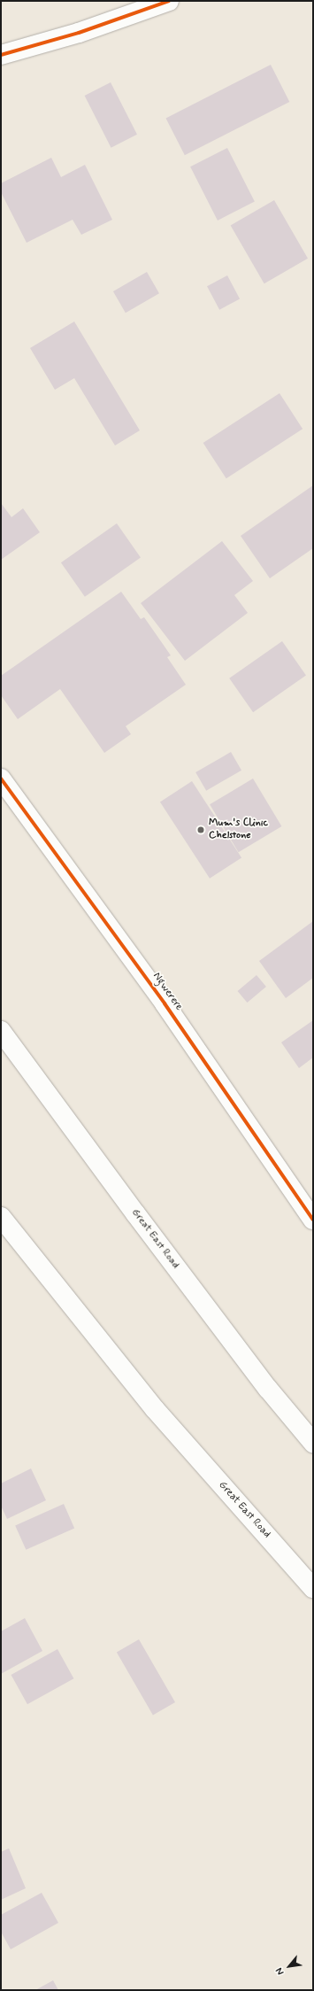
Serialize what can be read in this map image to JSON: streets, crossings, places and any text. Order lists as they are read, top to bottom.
{
  "streets": {
    "main road": ["Ngwerere", "Great East Road"]
  },
  "places": ["Mum's Clinic Chelstone"],
  "north": "bottom left"
}
